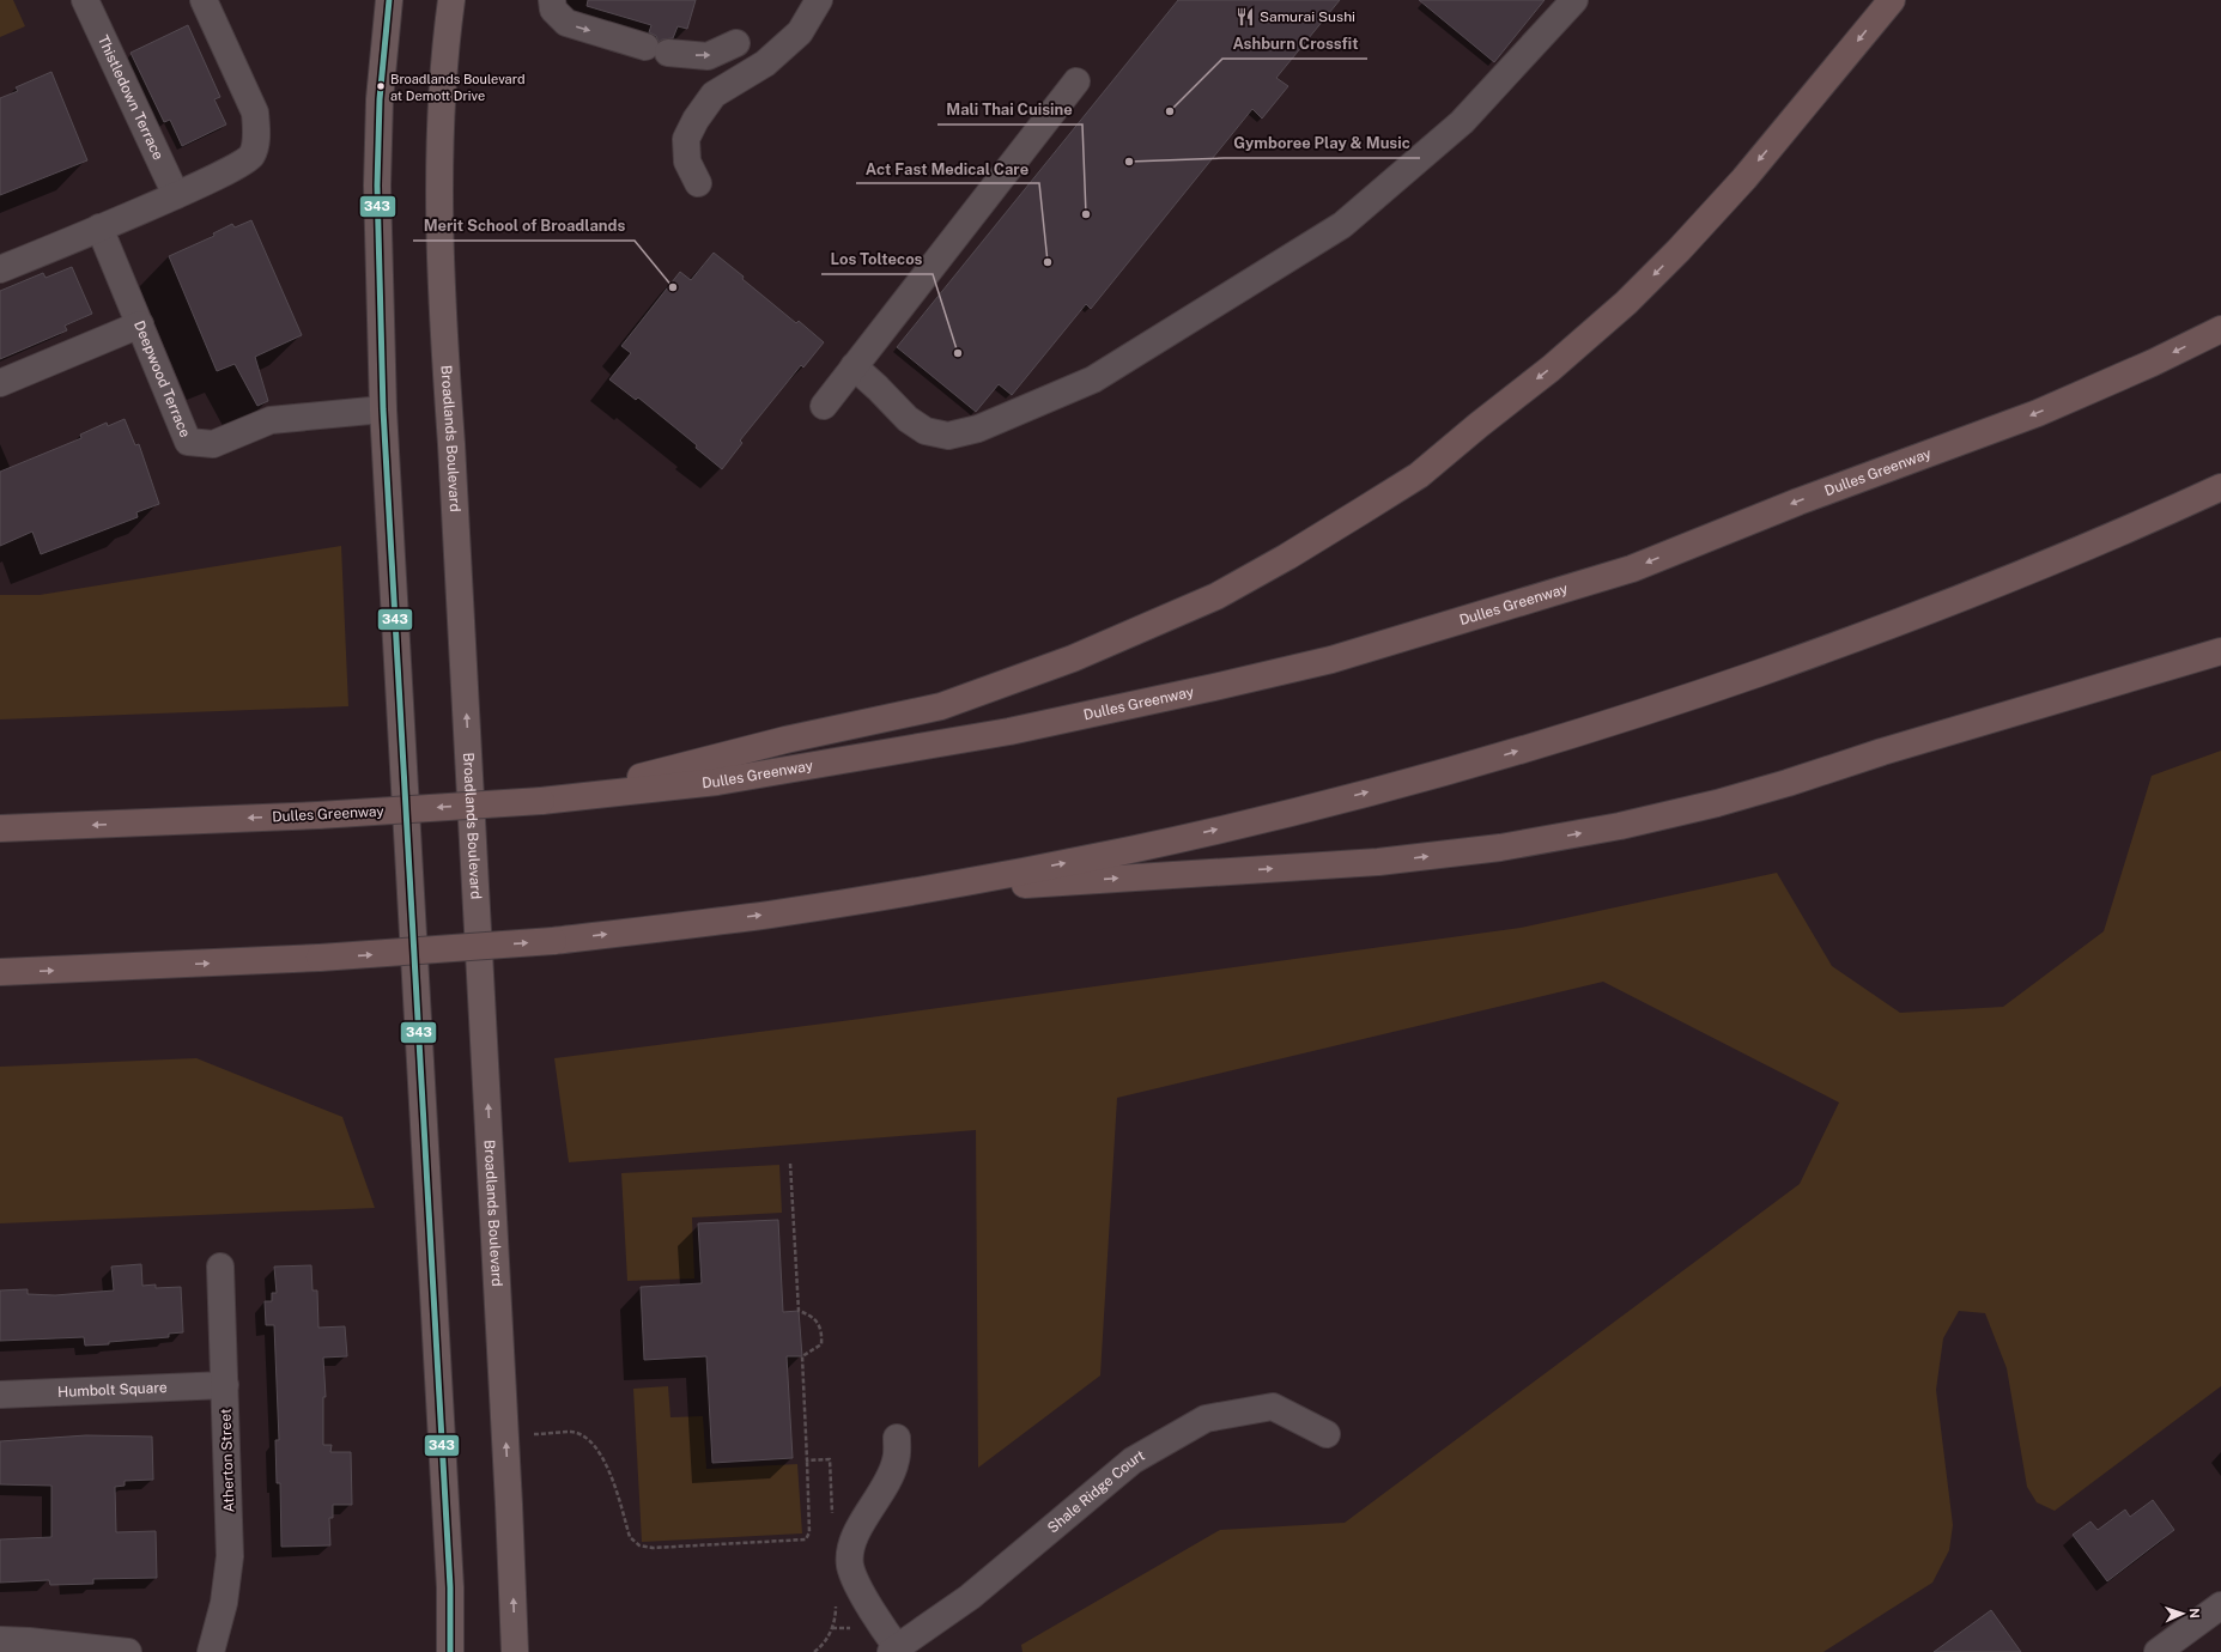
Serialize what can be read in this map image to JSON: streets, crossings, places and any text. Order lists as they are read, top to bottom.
{
  "streets": {
    "highway": ["Dulles Greenway"],
    "main road": ["Broadlands Boulevard"],
    "street": [
      "Thistledown Terrace",
      "Deepwood Terrace",
      "Humbolt Square",
      "Atherton Street",
      "Shale Ridge Court"
    ]
  },
  "crossings": [
    ["Humbolt Square", "Atherton Street"]
  ],
  "places": {
    "restaurant": ["Samurai Sushi"],
    "other": [
      "Broadlands Boulevard at Demott Drive",
      "Ashburn Crossfit",
      "Gymboree Play & Music",
      "Mali Thai Cuisine",
      "Act Fast Medical Care",
      "Merit School of Broadlands",
      "Los Toltecos"
    ]
  },
  "lines": ["transit line 343"],
  "north": "right"
}
